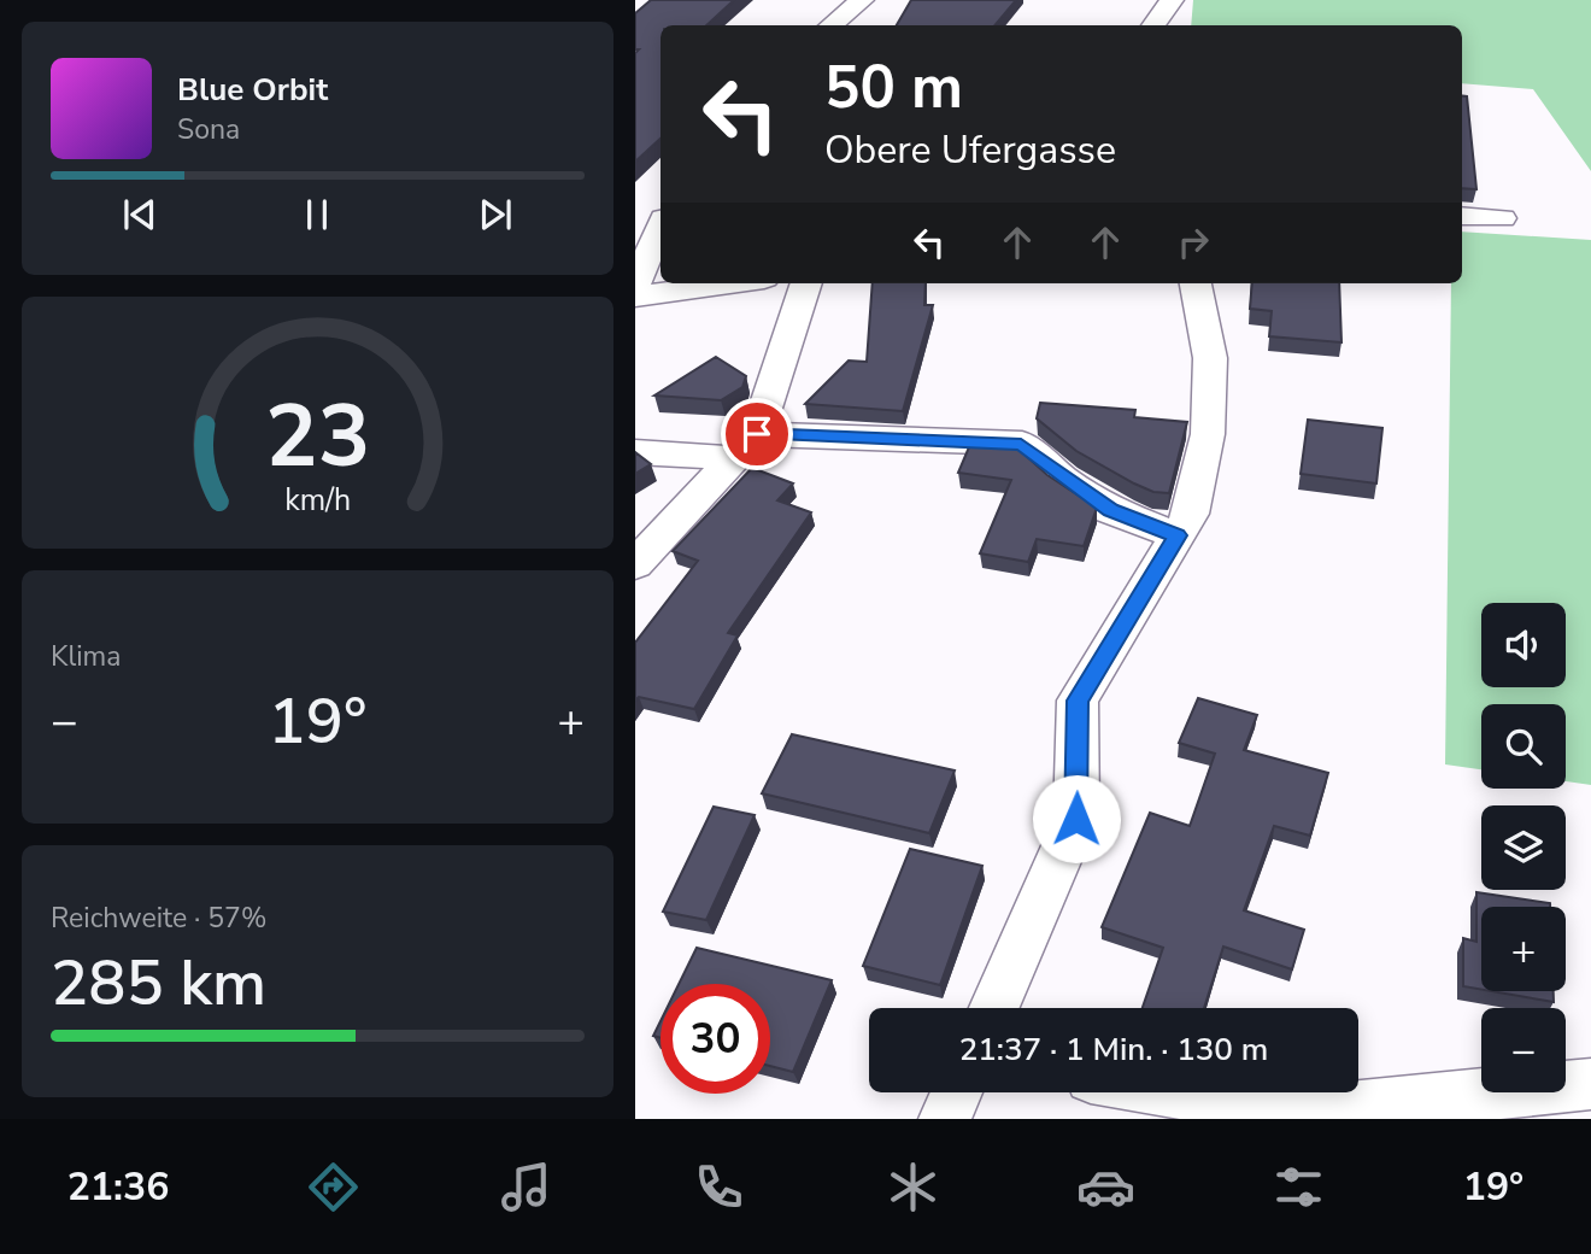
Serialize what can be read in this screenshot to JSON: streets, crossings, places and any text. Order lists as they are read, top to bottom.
{
  "page": {
    "turn": ["50 m", "Obere Ufergasse"],
    "song": ["Blue Orbit", "Sona"],
    "tile": [
      "Klima",
      ["Reichweite · 57%", "285 km"]
    ],
    "map_buttons": ["+", "−"],
    "heat": ["−", "19°", "+"],
    "limit": "30",
    "trip": "21:37 · 1 Min. · 130 m",
    "tabs": ["21:36", "19°"],
    "gauge": ["23", "km/h"]
  }
}
